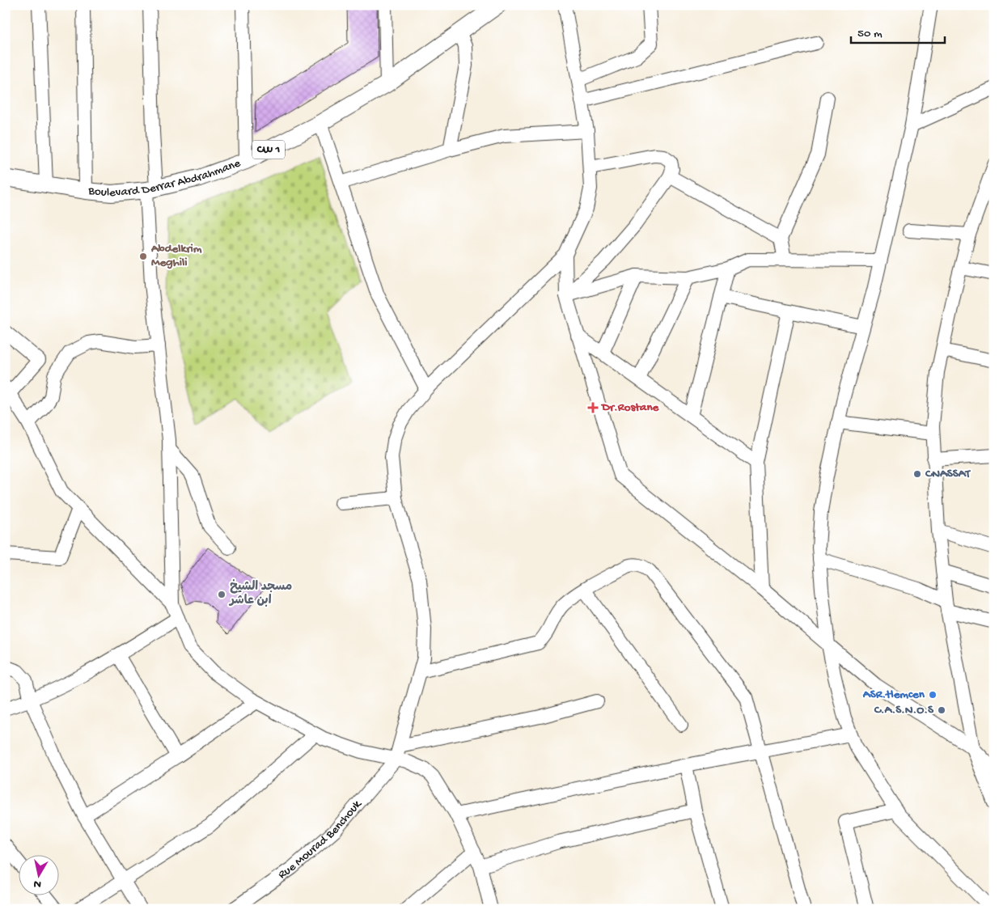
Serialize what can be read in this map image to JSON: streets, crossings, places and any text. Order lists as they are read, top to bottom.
{
  "streets": {
    "main road": ["CW 1", "Boulevard Derrar Abdrahmane"],
    "street": ["Rue Mourad Benchouk"]
  },
  "places": {
    "other": [
      "Abdelkrim Meghili",
      "CNASSAT",
      "مسجد الشيخ ابن عاشر",
      "ASR.tlemcen",
      "C.A.S.N.O.S"
    ],
    "health": ["Dr.Rostane"]
  },
  "scale_bar": "50 m",
  "north": "bottom"
}
